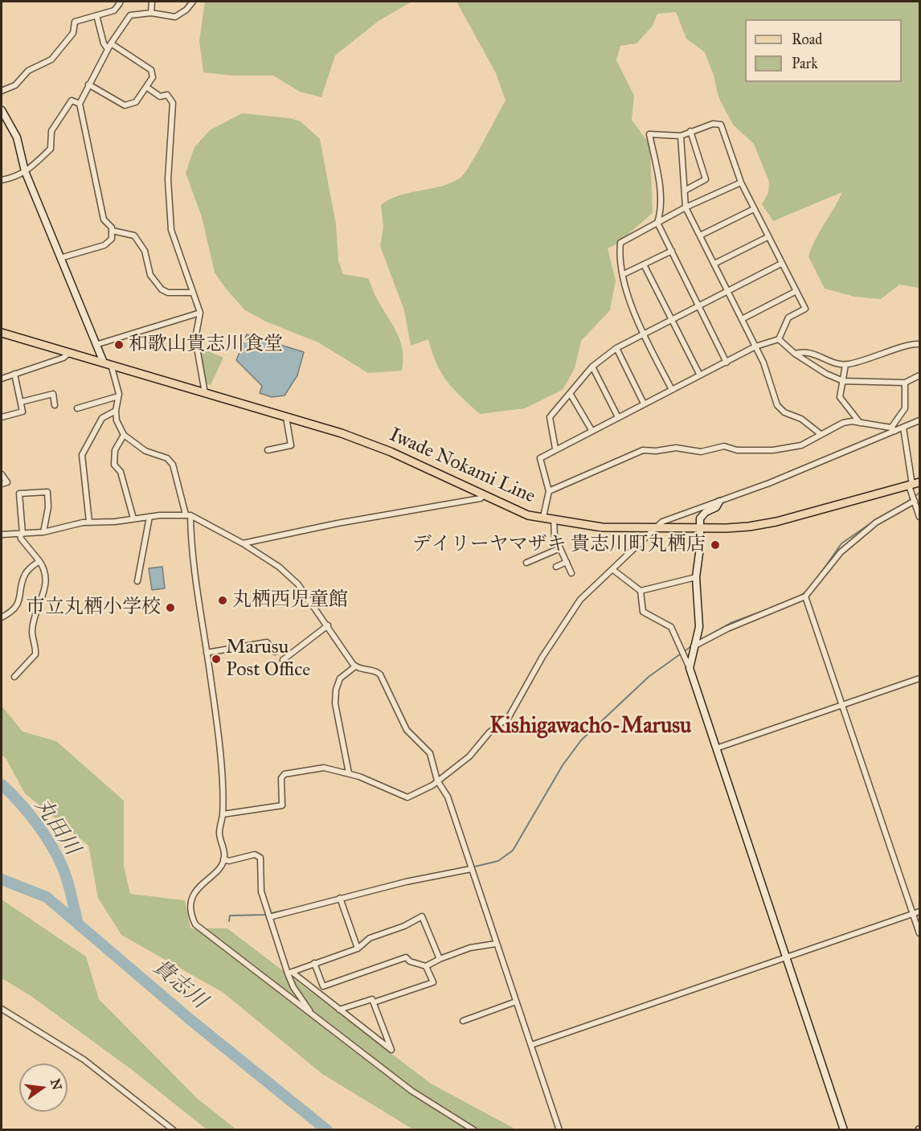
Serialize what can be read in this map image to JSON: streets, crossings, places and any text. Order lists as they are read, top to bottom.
{
  "streets": {
    "main road": ["Iwade Nokami Line"]
  },
  "districts": ["Kishigawacho-Marusu"],
  "water": ["丸田川", "貴志川"],
  "places": [
    "和歌山貴志川食堂",
    "デイリーヤマザキ 貴志川町丸栖店",
    "丸栖西児童館",
    "市立丸栖小学校",
    "Marusu Post Office"
  ],
  "legend": ["Road", "Park"],
  "north": "right"
}
